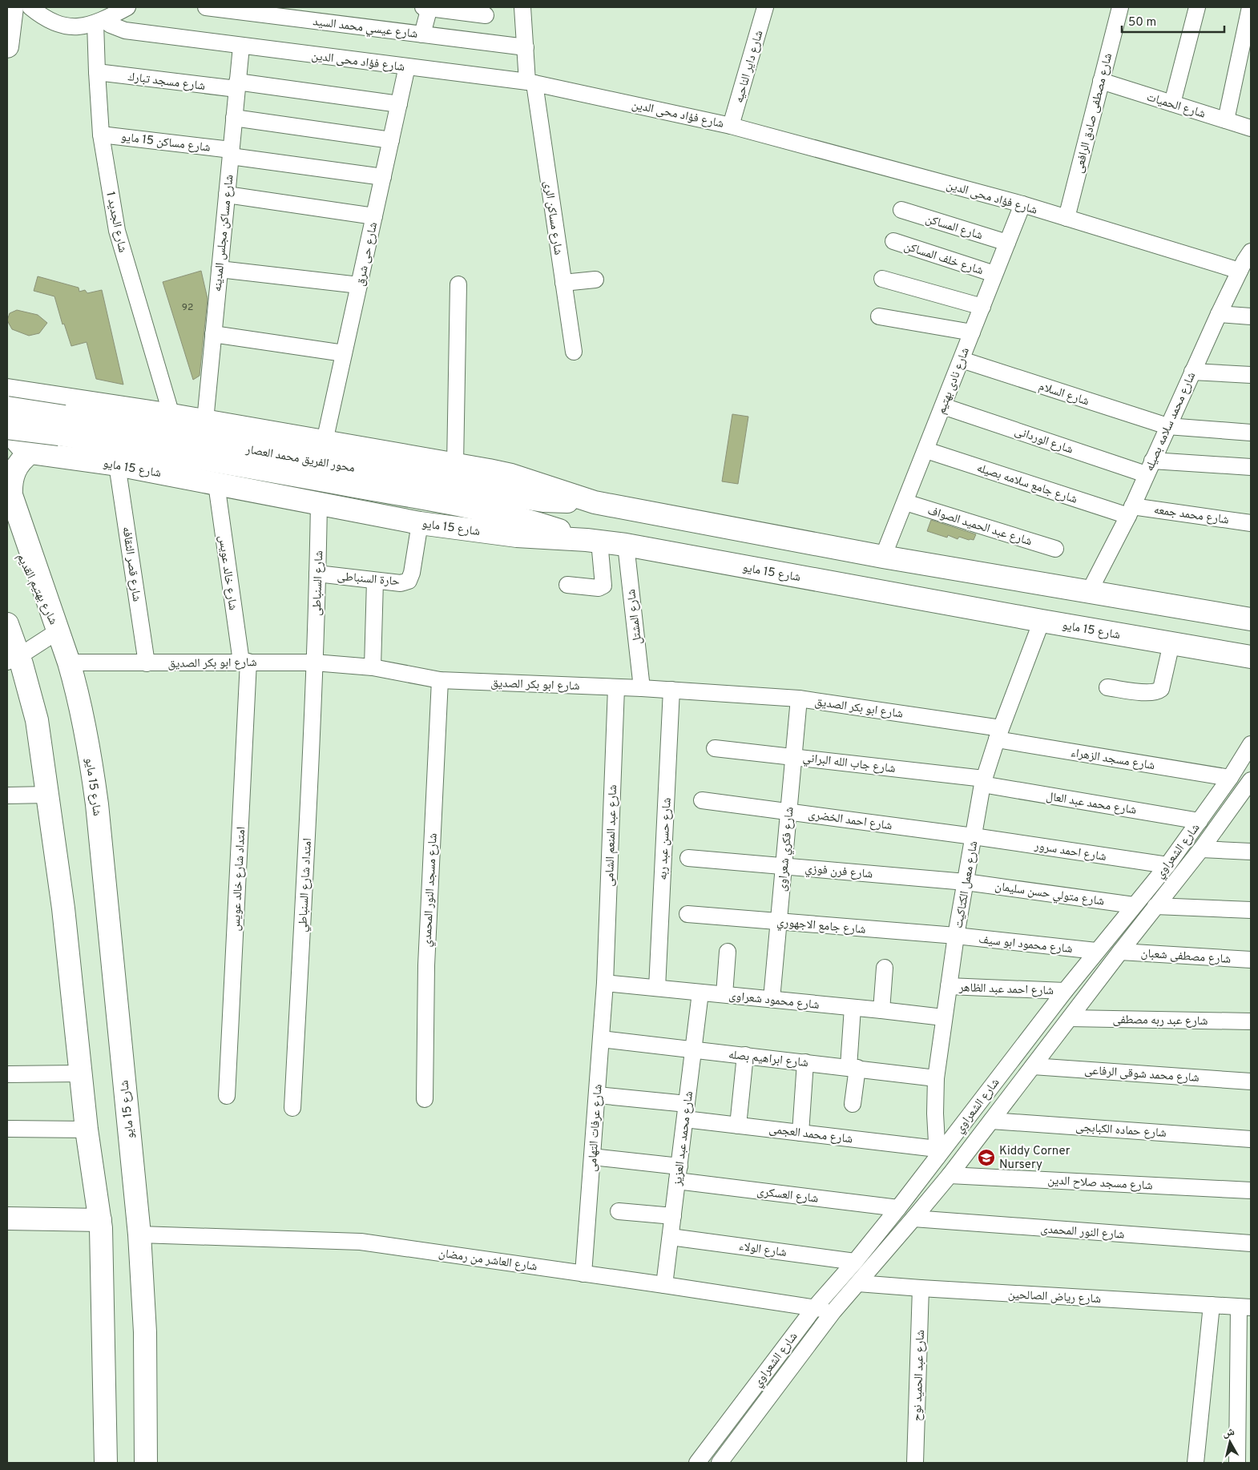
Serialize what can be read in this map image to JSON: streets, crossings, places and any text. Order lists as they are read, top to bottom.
{
  "streets": {
    "main road": ["محور الفريق محمد العصار", "شارع 15 مايو", "شارع بهتيم القديم"],
    "street": [
      "شارع عيسي محمد السيد",
      "شارع فؤاد محى الدين",
      "شارع داير الناحيه",
      "شارع مسجد تبارك",
      "شارع الحميات",
      "شارع مصطفى صادق الرافعى",
      "شارع مساكن 15 مايو",
      "شارع مساكن الرى",
      "شارع الجديد 1",
      "شارع المساكن",
      "شارع مساكن مجلس المدينه",
      "شارع حى شرق",
      "شارع خلف المساكن",
      "شارع نادى بهتيم",
      "شارع السلام",
      "شارع محمد سلامه بصيله",
      "شارع الوردانى",
      "شارع جامع سلامه بصيله",
      "شارع محمد جمعه",
      "شارع عبد الحميد الصواف",
      "شارع قصر الثقافه",
      "شارع خالد عويس",
      "حارة السنباطى",
      "شارع السنباطى",
      "شارع المشتل",
      "شارع ابو بكر الصديق",
      "شارع مسجد الزهراء",
      "شارع جاب الله البراني",
      "شارع محمد عبد العال",
      "شارع احمد الخضرى",
      "شارع عبد المنعم الشامى",
      "شارع حسن عبد ربه",
      "شارع فكري شعراوى",
      "شارع احمد سرور",
      "شارع الشعراوي",
      "شارع فرن فوزي",
      "امتداد شارع خالد عويس",
      "شارع معمل الكتاكيت",
      "امتداد شارع السنباطي",
      "شارع مسجد النور المحمدي",
      "شارع متولي حسن سليمان",
      "شارع جامع الاجهوري",
      "شارع محمود ابو سيف",
      "شارع مصطفى شعبان",
      "شارع احمد عبد الظاهر",
      "شارع محمود شعراوى",
      "شارع عبد ربه مصطفى",
      "شارع ابراهيم بصله",
      "شارع محمد شوقى الرفاعى",
      "شارع عرفات التهامى",
      "شارع حماده الكبابجى",
      "شارع محمد العجمى",
      "شارع محمد عبد العزيز",
      "شارع مسجد صلاح الدين",
      "شارع العسكرى",
      "شارع النور المحمدى",
      "شارع الولاء",
      "شارع العاشر من رمضان",
      "شارع رياض الصالحين",
      "شارع عبد الحميد نوح"
    ]
  },
  "crossings": [
    ["شارع عيسي محمد السيد", "شارع مساكن الرى"],
    ["شارع فؤاد محى الدين", "شارع داير الناحيه"],
    ["شارع فؤاد محى الدين", "شارع مصطفى صادق الرافعى"],
    ["شارع فؤاد محى الدين", "شارع مساكن الرى"],
    ["شارع فؤاد محى الدين", "شارع الجديد 1"],
    ["شارع فؤاد محى الدين", "شارع مساكن مجلس المدينه"],
    ["شارع فؤاد محى الدين", "شارع حى شرق"],
    ["شارع فؤاد محى الدين", "شارع نادى بهتيم"],
    ["شارع فؤاد محى الدين", "شارع محمد سلامه بصيله"],
    ["شارع مسجد تبارك", "شارع الجديد 1"],
    ["شارع مسجد تبارك", "شارع مساكن مجلس المدينه"],
    ["شارع مسجد تبارك", "شارع حى شرق"],
    ["شارع الحميات", "شارع مصطفى صادق الرافعى"],
    ["شارع مساكن 15 مايو", "شارع الجديد 1"],
    ["شارع مساكن 15 مايو", "شارع مساكن مجلس المدينه"],
    ["شارع مساكن 15 مايو", "شارع حى شرق"],
    ["شارع المساكن", "شارع نادى بهتيم"],
    ["شارع خلف المساكن", "شارع نادى بهتيم"],
    ["شارع نادى بهتيم", "شارع السلام"],
    ["شارع نادى بهتيم", "شارع الوردانى"],
    ["شارع نادى بهتيم", "شارع جامع سلامه بصيله"],
    ["شارع نادى بهتيم", "شارع عبد الحميد الصواف"],
    ["شارع السلام", "شارع محمد سلامه بصيله"],
    ["شارع محمد سلامه بصيله", "شارع الوردانى"],
    ["شارع محمد سلامه بصيله", "شارع جامع سلامه بصيله"],
    ["شارع محمد سلامه بصيله", "شارع محمد جمعه"],
    ["محور الفريق محمد العصار", "شارع 15 مايو"],
    ["شارع 15 مايو", "شارع قصر الثقافه"],
    ["شارع 15 مايو", "شارع خالد عويس"],
    ["شارع 15 مايو", "حارة السنباطى"],
    ["شارع 15 مايو", "شارع السنباطى"],
    ["شارع 15 مايو", "شارع بهتيم القديم"],
    ["شارع 15 مايو", "شارع المشتل"],
    ["شارع 15 مايو", "شارع ابو بكر الصديق"],
    ["شارع 15 مايو", "شارع معمل الكتاكيت"],
    ["شارع 15 مايو", "شارع العاشر من رمضان"],
    ["شارع جامع سلامه بصيله", "شارع محمد جمعه"],
    ["شارع قصر الثقافه", "شارع ابو بكر الصديق"],
    ["شارع خالد عويس", "شارع ابو بكر الصديق"],
    ["شارع خالد عويس", "امتداد شارع خالد عويس"],
    ["حارة السنباطى", "شارع السنباطى"],
    ["شارع السنباطى", "شارع ابو بكر الصديق"],
    ["شارع السنباطى", "امتداد شارع السنباطي"],
    ["شارع المشتل", "شارع ابو بكر الصديق"],
    ["شارع ابو بكر الصديق", "شارع مسجد الزهراء"],
    ["شارع ابو بكر الصديق", "شارع عبد المنعم الشامى"],
    ["شارع ابو بكر الصديق", "شارع حسن عبد ربه"],
    ["شارع ابو بكر الصديق", "شارع فكري شعراوى"],
    ["شارع ابو بكر الصديق", "امتداد شارع خالد عويس"],
    ["شارع ابو بكر الصديق", "شارع معمل الكتاكيت"],
    ["شارع ابو بكر الصديق", "امتداد شارع السنباطي"],
    ["شارع ابو بكر الصديق", "شارع مسجد النور المحمدي"],
    ["شارع مسجد الزهراء", "شارع الشعراوي"],
    ["شارع مسجد الزهراء", "شارع معمل الكتاكيت"],
    ["شارع جاب الله البراني", "شارع محمد عبد العال"],
    ["شارع جاب الله البراني", "شارع فكري شعراوى"],
    ["شارع جاب الله البراني", "شارع معمل الكتاكيت"],
    ["شارع محمد عبد العال", "شارع الشعراوي"],
    ["شارع محمد عبد العال", "شارع معمل الكتاكيت"],
    ["شارع احمد الخضرى", "شارع فكري شعراوى"],
    ["شارع احمد الخضرى", "شارع احمد سرور"],
    ["شارع احمد الخضرى", "شارع معمل الكتاكيت"],
    ["شارع عبد المنعم الشامى", "شارع محمود شعراوى"],
    ["شارع عبد المنعم الشامى", "شارع عرفات التهامى"],
    ["شارع حسن عبد ربه", "شارع محمود شعراوى"],
    ["شارع فكري شعراوى", "شارع فرن فوزي"],
    ["شارع فكري شعراوى", "شارع جامع الاجهوري"],
    ["شارع فكري شعراوى", "شارع محمود شعراوى"],
    ["شارع احمد سرور", "شارع الشعراوي"],
    ["شارع احمد سرور", "شارع معمل الكتاكيت"],
    ["شارع الشعراوي", "شارع معمل الكتاكيت"],
    ["شارع الشعراوي", "شارع متولي حسن سليمان"],
    ["شارع الشعراوي", "شارع محمود ابو سيف"],
    ["شارع الشعراوي", "شارع مصطفى شعبان"],
    ["شارع الشعراوي", "شارع احمد عبد الظاهر"],
    ["شارع الشعراوي", "شارع عبد ربه مصطفى"],
    ["شارع الشعراوي", "شارع محمد شوقى الرفاعى"],
    ["شارع الشعراوي", "شارع حماده الكبابجى"],
    ["شارع الشعراوي", "شارع محمد العجمى"],
    ["شارع الشعراوي", "شارع مسجد صلاح الدين"],
    ["شارع الشعراوي", "شارع العسكرى"],
    ["شارع الشعراوي", "شارع النور المحمدى"],
    ["شارع الشعراوي", "شارع الولاء"],
    ["شارع الشعراوي", "شارع العاشر من رمضان"],
    ["شارع الشعراوي", "شارع رياض الصالحين"],
    ["شارع فرن فوزي", "شارع معمل الكتاكيت"],
    ["شارع فرن فوزي", "شارع متولي حسن سليمان"],
    ["شارع معمل الكتاكيت", "شارع متولي حسن سليمان"],
    ["شارع معمل الكتاكيت", "شارع جامع الاجهوري"],
    ["شارع معمل الكتاكيت", "شارع محمود ابو سيف"],
    ["شارع معمل الكتاكيت", "شارع احمد عبد الظاهر"],
    ["شارع معمل الكتاكيت", "شارع محمود شعراوى"],
    ["شارع معمل الكتاكيت", "شارع ابراهيم بصله"],
    ["شارع معمل الكتاكيت", "شارع محمد العجمى"],
    ["شارع جامع الاجهوري", "شارع محمود ابو سيف"],
    ["شارع محمود شعراوى", "شارع عرفات التهامى"],
    ["شارع محمود شعراوى", "شارع محمد عبد العزيز"],
    ["شارع ابراهيم بصله", "شارع عرفات التهامى"],
    ["شارع ابراهيم بصله", "شارع محمد عبد العزيز"],
    ["شارع عرفات التهامى", "شارع محمد العجمى"],
    ["شارع عرفات التهامى", "شارع العسكرى"],
    ["شارع عرفات التهامى", "شارع العاشر من رمضان"],
    ["شارع محمد العجمى", "شارع محمد عبد العزيز"],
    ["شارع محمد عبد العزيز", "شارع العسكرى"],
    ["شارع محمد عبد العزيز", "شارع الولاء"],
    ["شارع محمد عبد العزيز", "شارع العاشر من رمضان"],
    ["شارع رياض الصالحين", "شارع عبد الحميد نوح"]
  ],
  "places": {
    "school or university": ["Kiddy Corner Nursery"]
  },
  "house_numbers": ["92"],
  "scale_bar": "50 m",
  "north": "top"
}
